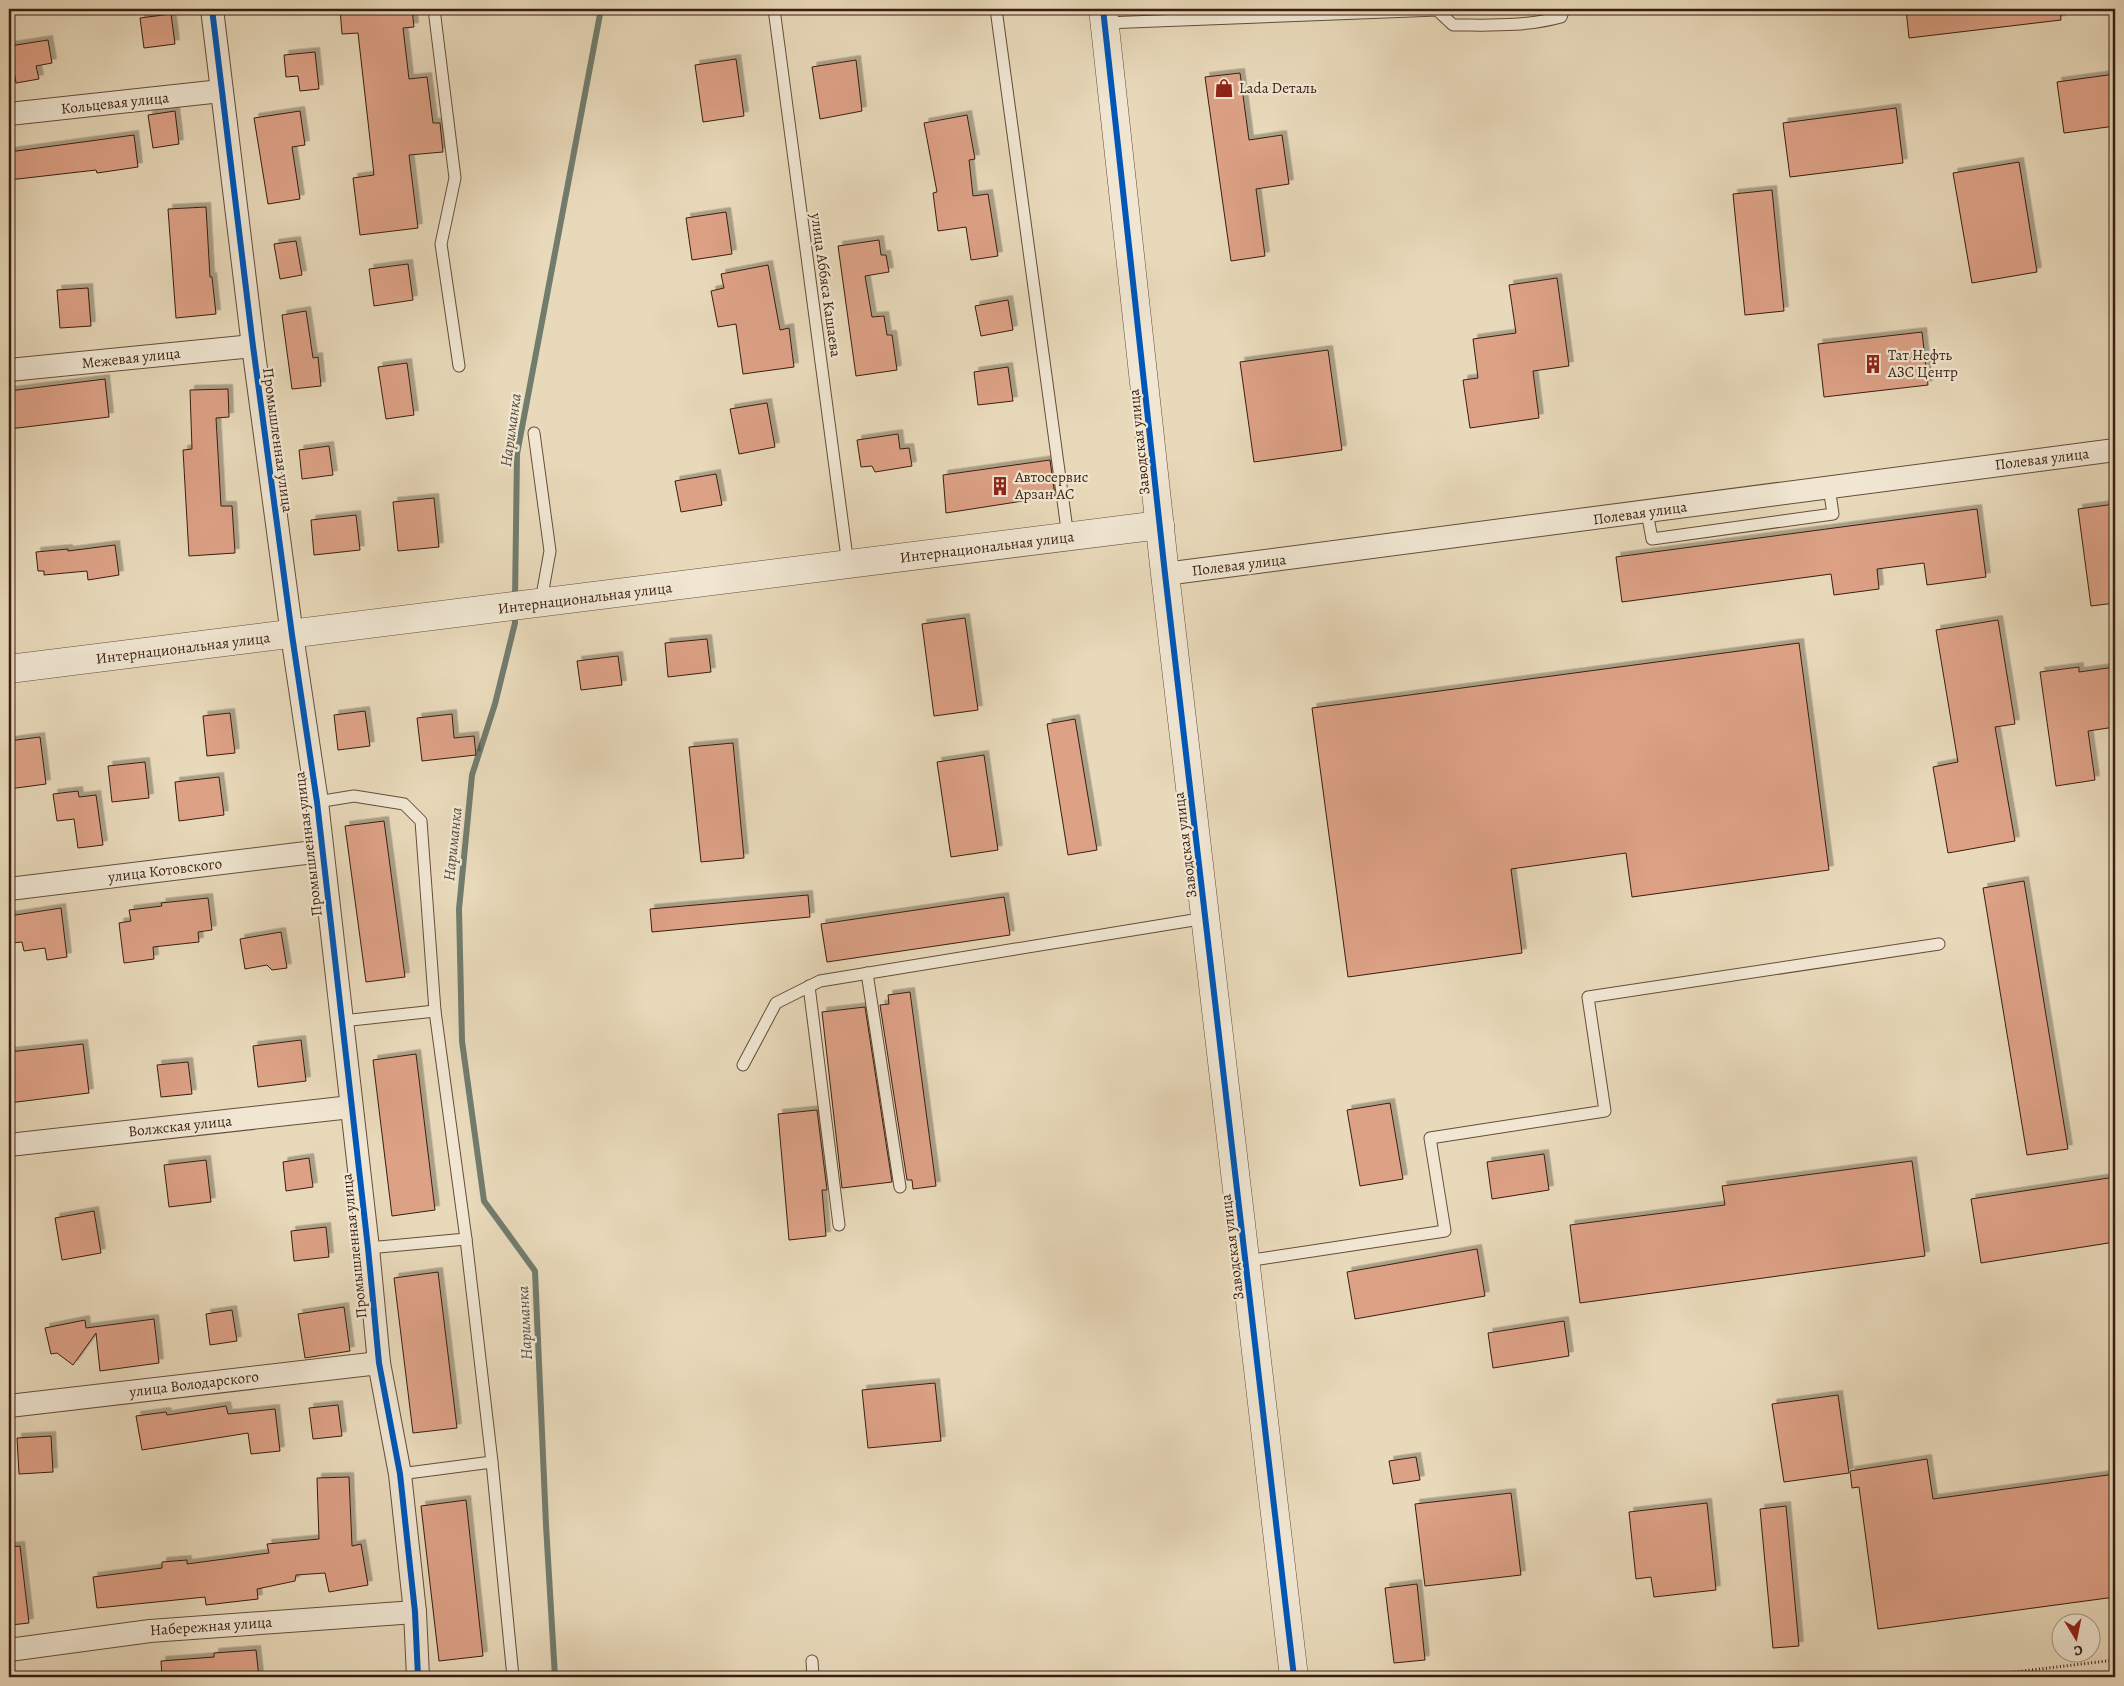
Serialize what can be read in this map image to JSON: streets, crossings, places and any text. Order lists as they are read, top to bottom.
{
  "streets": {
    "street": [
      "Кольцевая улица",
      "Межевая улица",
      "Промышленная улица",
      "Заводская улица",
      "Полевая улица",
      "Интернациональная улица",
      "улица Котовского",
      "Волжская улица",
      "улица Володарского",
      "Набережная улица"
    ],
    "lane": ["улица Аббяса Кашаева"]
  },
  "crossings": [
    ["Кольцевая улица", "Промышленная улица"],
    ["улица Аббяса Кашаева", "Интернациональная улица"],
    ["Межевая улица", "Промышленная улица"],
    ["Промышленная улица", "Интернациональная улица"],
    ["Промышленная улица", "улица Котовского"],
    ["Промышленная улица", "Волжская улица"],
    ["Промышленная улица", "улица Володарского"],
    ["Промышленная улица", "Набережная улица"],
    ["Заводская улица", "Полевая улица"],
    ["Заводская улица", "Интернациональная улица"]
  ],
  "water": ["Нариманка"],
  "places": {
    "shop": ["Lada Dеталь"],
    "building": ["Тат Нефть АЗС Центр", "Автосервис Арзан АС"]
  },
  "north": "bottom"
}
